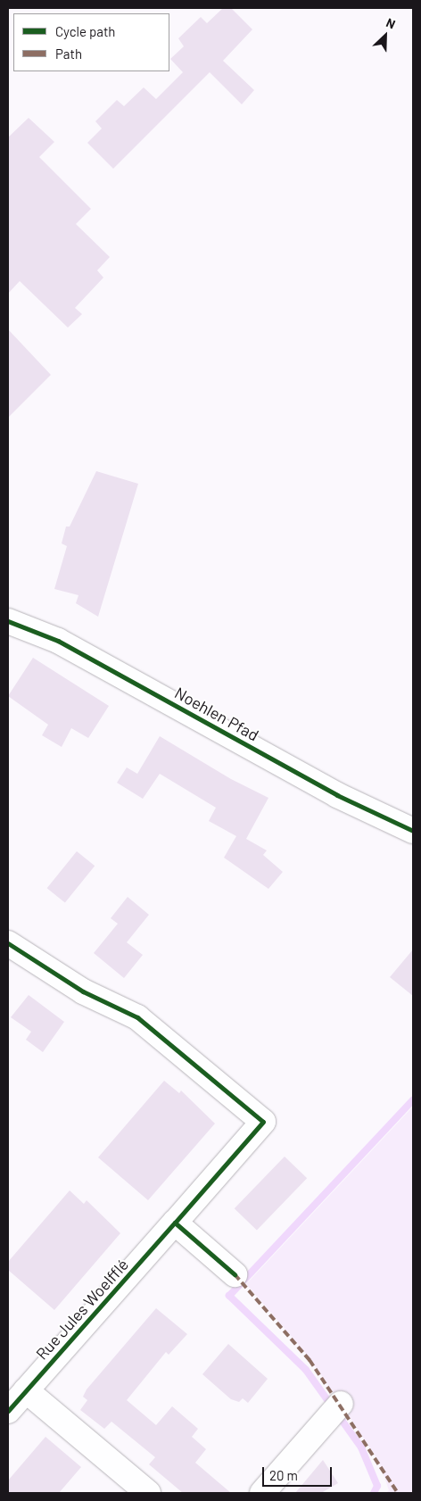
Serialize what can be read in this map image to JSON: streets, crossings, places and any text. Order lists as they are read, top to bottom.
{
  "streets": {
    "street": ["Noehlen Pfad", "Rue Jules Woelfflé"]
  },
  "legend": ["Cycle path", "Path"],
  "scale_bar": "20 m",
  "north": "top right"
}
